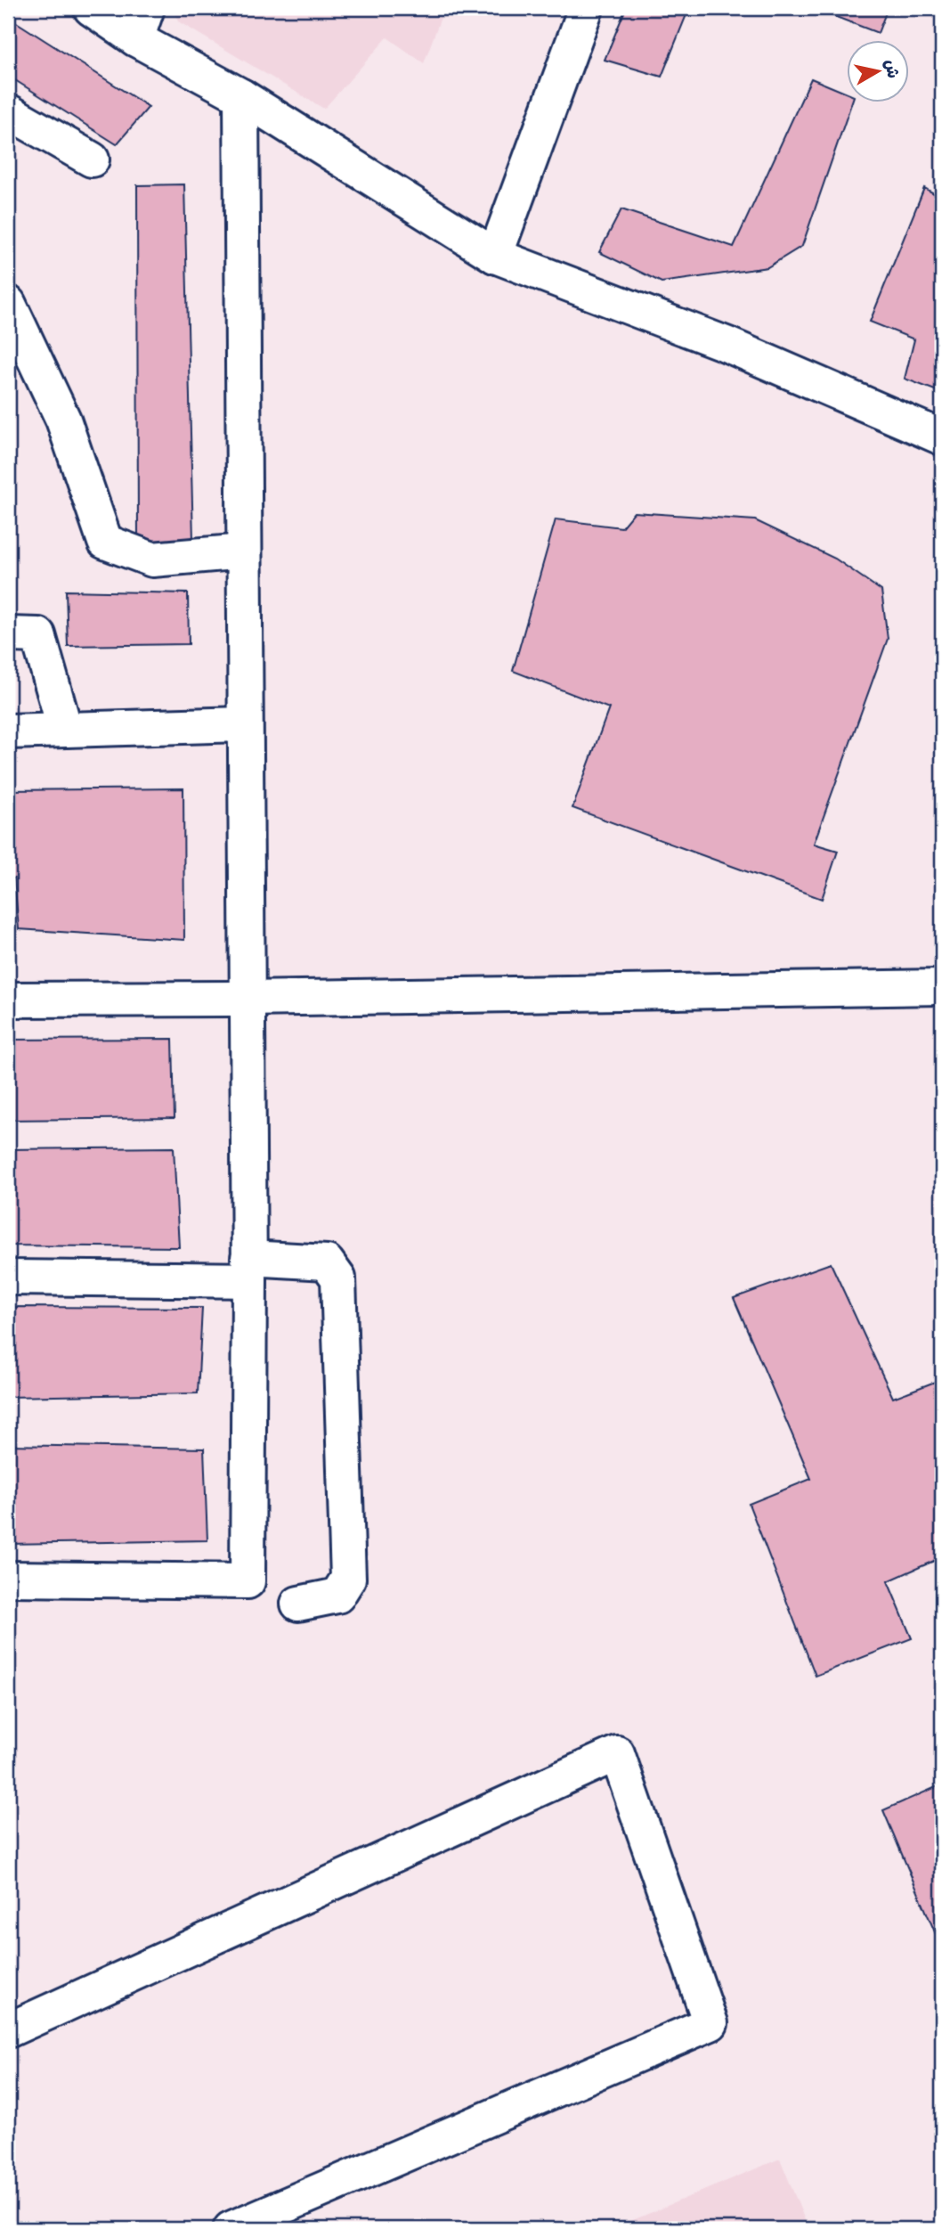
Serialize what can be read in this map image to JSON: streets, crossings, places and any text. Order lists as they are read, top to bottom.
{
  "north": "right"
}
